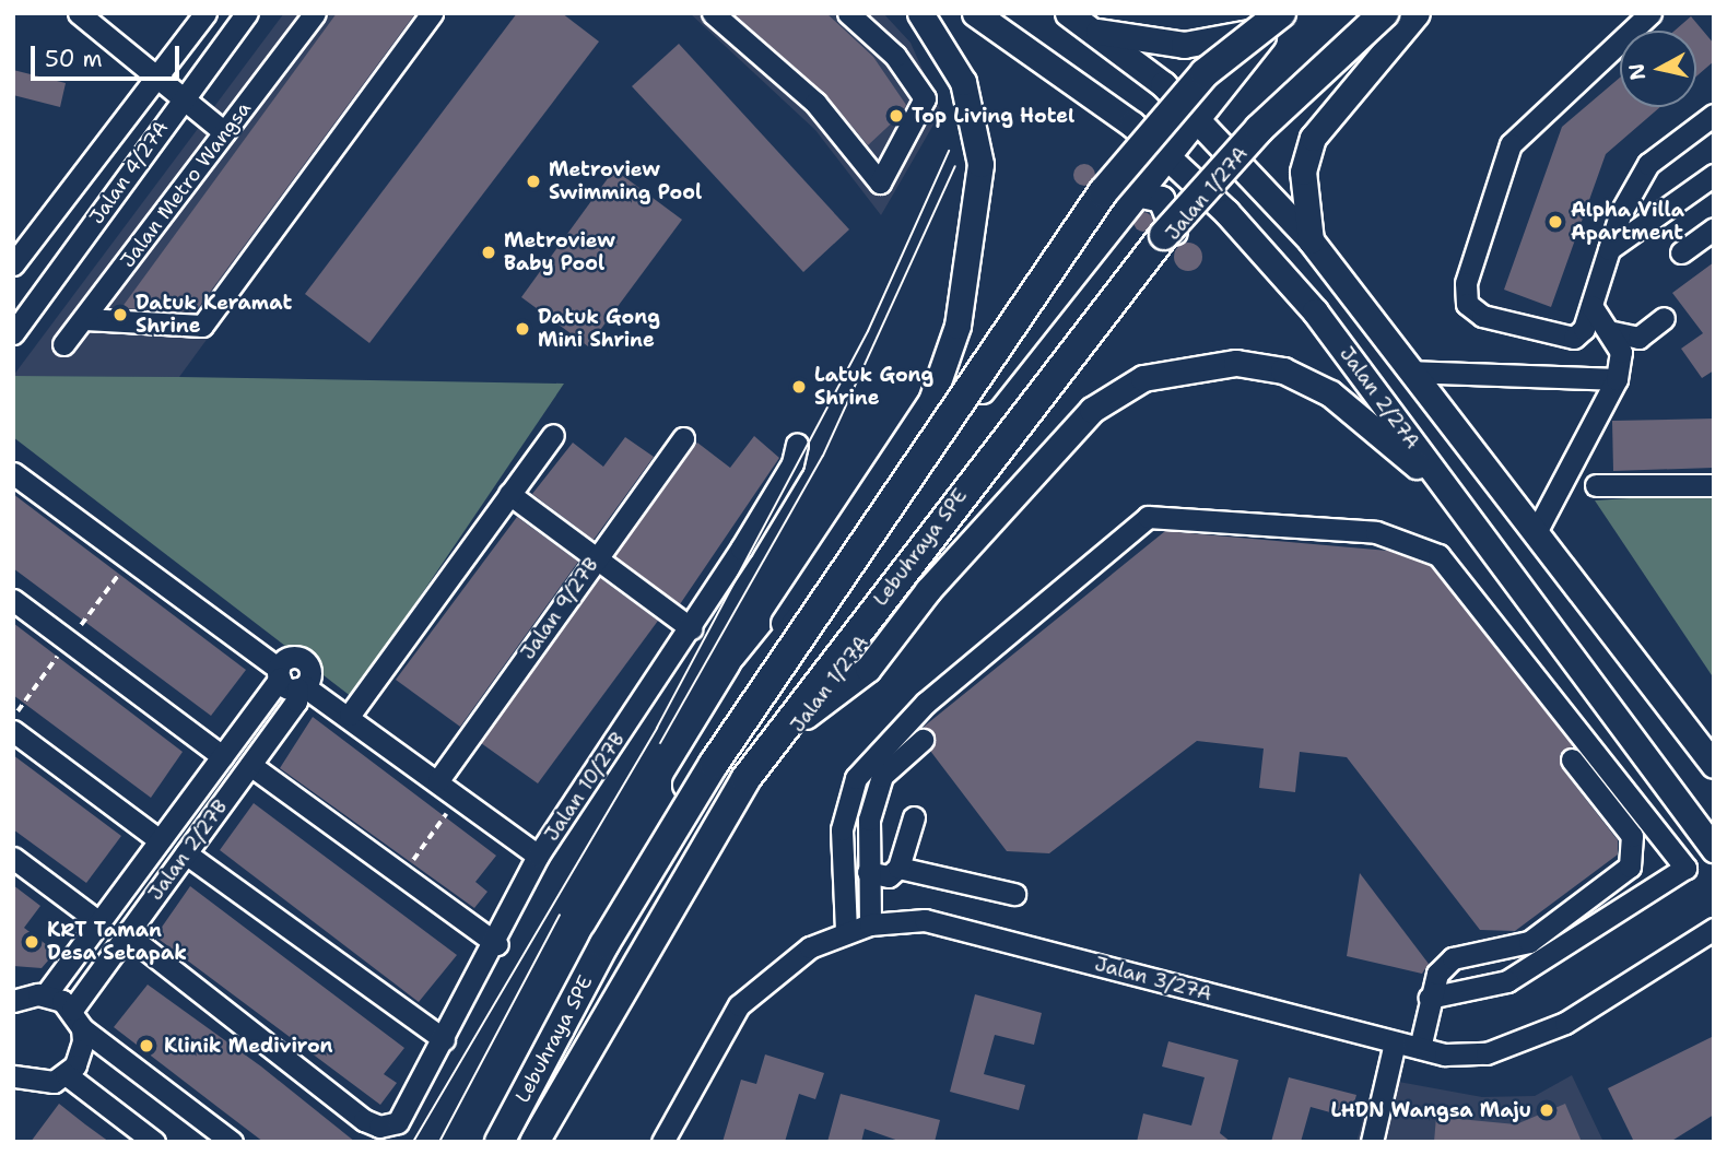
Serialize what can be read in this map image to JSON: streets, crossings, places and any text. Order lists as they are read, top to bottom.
{
  "streets": {
    "highway": ["Lebuhraya SPE"],
    "main road": ["Jalan 1/27A", "Jalan 2/27A"],
    "street": [
      "Jalan 4/27A",
      "Jalan Metro Wangsa",
      "Jalan 9/27B",
      "Jalan 10/27B",
      "Jalan 2/27B",
      "Jalan 3/27A"
    ]
  },
  "crossings": [
    ["Jalan 1/27A", "Jalan 2/27A"],
    ["Jalan 10/27B", "Jalan 2/27B"]
  ],
  "places": [
    "Top Living Hotel",
    "Metroview Swimming Pool",
    "Alpha Villa Apartment",
    "Metroview Baby Pool",
    "Datuk Keramat Shrine",
    "Datuk Gong Mini Shrine",
    "Latuk Gong Shrine",
    "KRT Taman Desa Setapak",
    "Klinik Mediviron",
    "LHDN Wangsa Maju"
  ],
  "scale_bar": "50 m",
  "north": "left"
}
